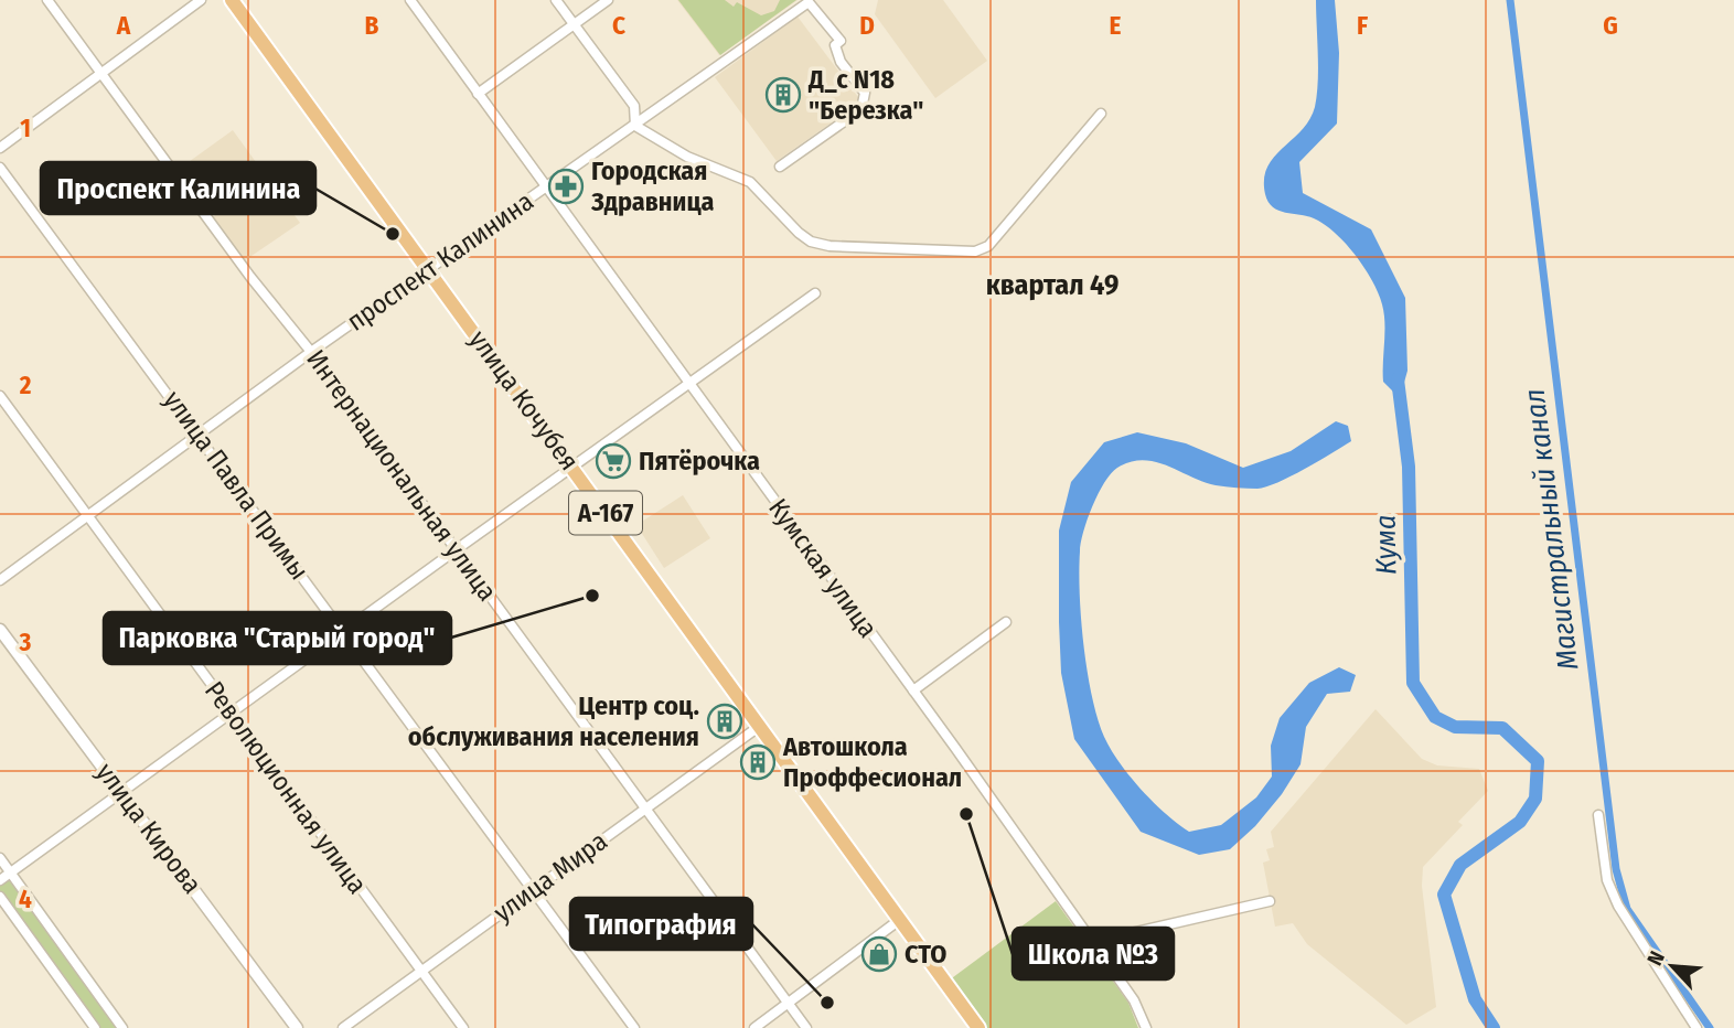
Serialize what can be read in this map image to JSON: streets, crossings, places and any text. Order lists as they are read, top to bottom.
{
  "streets": {
    "main road": ["улица Кочубея", "А-167"],
    "street": [
      "проспект Калинина",
      "Интернациональная улица",
      "улица Павла Примы",
      "Кумская улица",
      "Революционная улица",
      "улица Кирова",
      "улица Мира"
    ]
  },
  "crossings": [
    ["проспект Калинина", "улица Кочубея"],
    ["проспект Калинина", "Интернациональная улица"],
    ["проспект Калинина", "улица Павла Примы"],
    ["проспект Калинина", "Кумская улица"],
    ["проспект Калинина", "Революционная улица"],
    ["улица Кочубея", "улица Мира"],
    ["Интернациональная улица", "улица Мира"],
    ["улица Павла Примы", "улица Мира"],
    ["Революционная улица", "улица Мира"]
  ],
  "districts": ["квартал 49"],
  "water": ["Магистральный канал", "Кума"],
  "places": {
    "building": ["Д_с N18 \"Березка\"", "Центр соц. обслуживания населения", "Автошкола Проффесионал"],
    "pharmacy": ["Городская Здравница"],
    "other": [
      "Проспект Калинина",
      "Парковка \"Старый город\"",
      "Школа №3",
      "Типография"
    ],
    "supermarket": ["Пятёрочка"],
    "shop": ["СТО"]
  },
  "north": "top left",
  "grid": {
    "columns": [
      "A",
      "B",
      "C",
      "D",
      "E",
      "F",
      "G"
    ],
    "rows": [
      "1",
      "2",
      "3",
      "4"
    ]
  }
}
